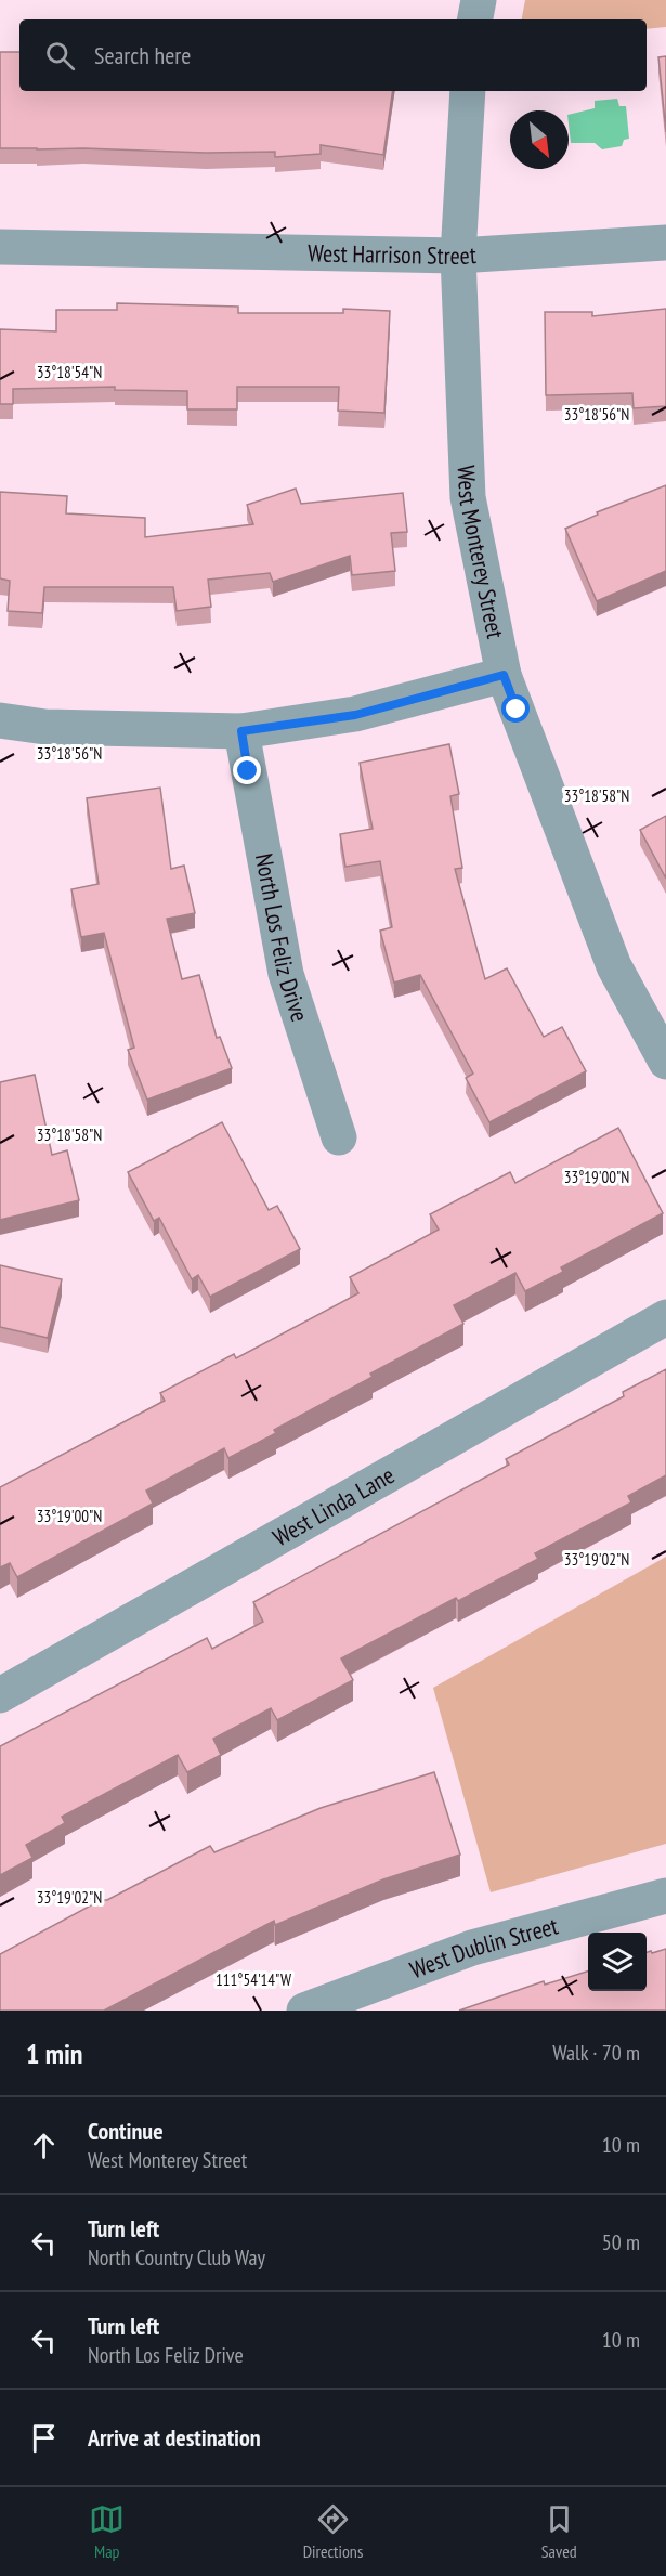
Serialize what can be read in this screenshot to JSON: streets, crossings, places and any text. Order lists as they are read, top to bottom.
{
  "streets": {
    "street": [
      "West Harrison Street",
      "West Monterey Street",
      "North Los Feliz Drive",
      "West Linda Lane",
      "West Dublin Street"
    ]
  },
  "crossings": [
    ["West Harrison Street", "West Monterey Street"]
  ],
  "north": "bottom right",
  "page": {
    "search": "Search here",
    "heading": ["1 min", "Walk · 70 m"],
    "list": [
      ["Continue", "West Monterey Street", "10 m"],
      ["Turn left", "North Country Club Way", "50 m"],
      ["Turn left", "North Los Feliz Drive", "10 m"],
      "Arrive at destination"
    ],
    "nav": ["Map", "Directions", "Saved"]
  },
  "coordinates": [
    "33°18'54\"N",
    "33°18'56\"N",
    "33°18'58\"N",
    "33°19'00\"N",
    "33°19'02\"N",
    "111°54'14\"W"
  ]
}
